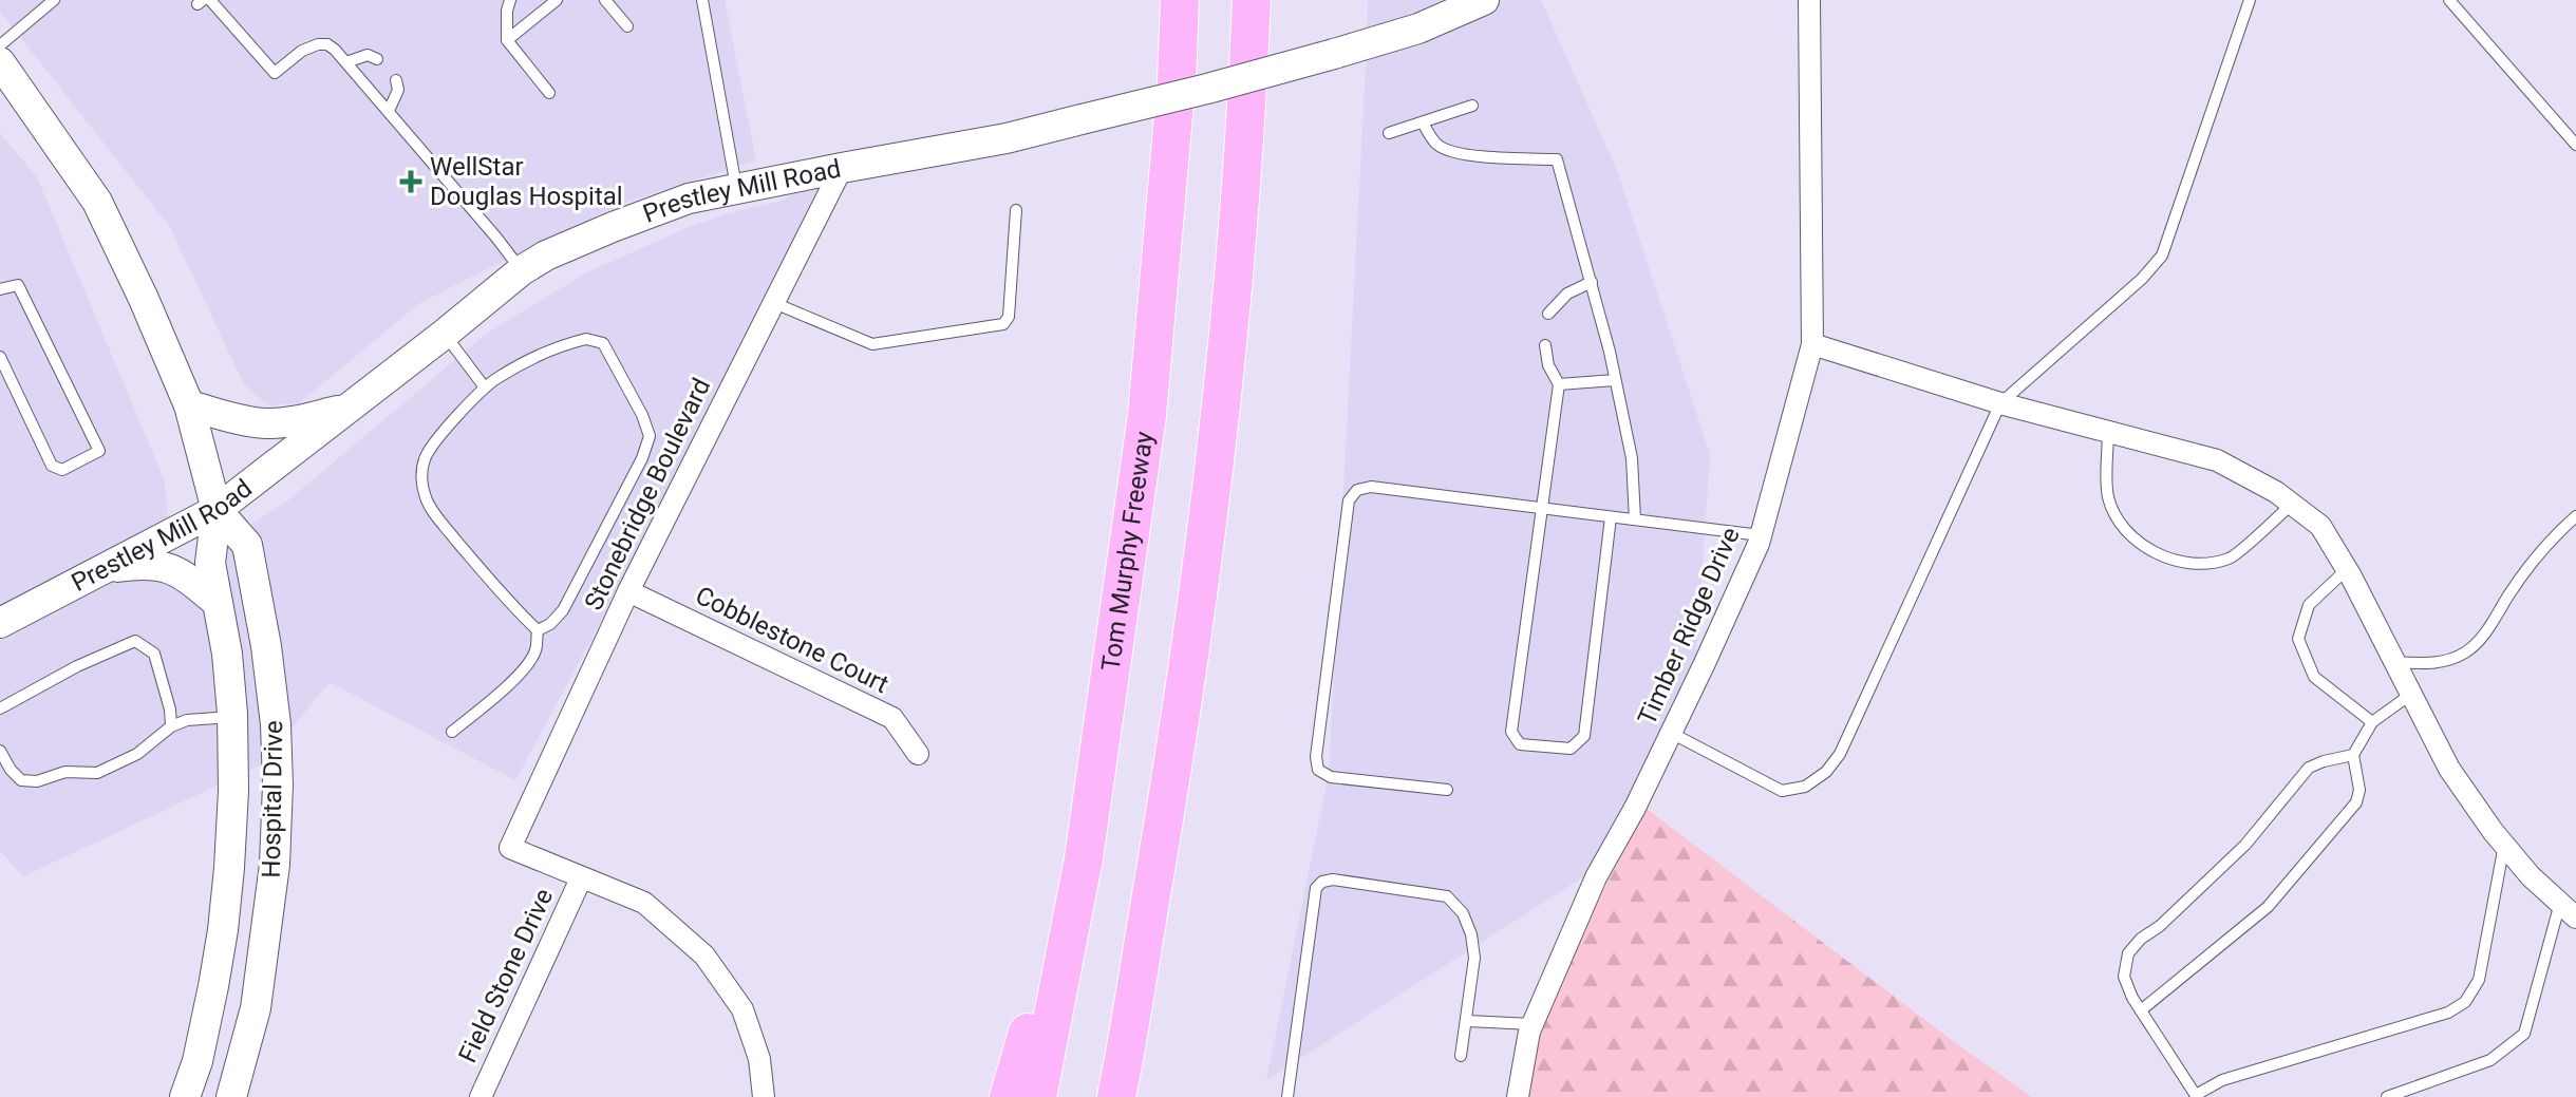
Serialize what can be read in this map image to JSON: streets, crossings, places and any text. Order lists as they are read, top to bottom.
{
  "streets": {
    "highway": ["Tom Murphy Freeway"],
    "street": [
      "Prestley Mill Road",
      "Stonebridge Boulevard",
      "Timber Ridge Drive",
      "Cobblestone Court",
      "Hospital Drive",
      "Field Stone Drive"
    ]
  },
  "crossings": [
    ["Prestley Mill Road", "Stonebridge Boulevard"],
    ["Prestley Mill Road", "Hospital Drive"],
    ["Stonebridge Boulevard", "Cobblestone Court"],
    ["Stonebridge Boulevard", "Field Stone Drive"]
  ],
  "places": {
    "health": ["WellStar Douglas Hospital"]
  }
}
